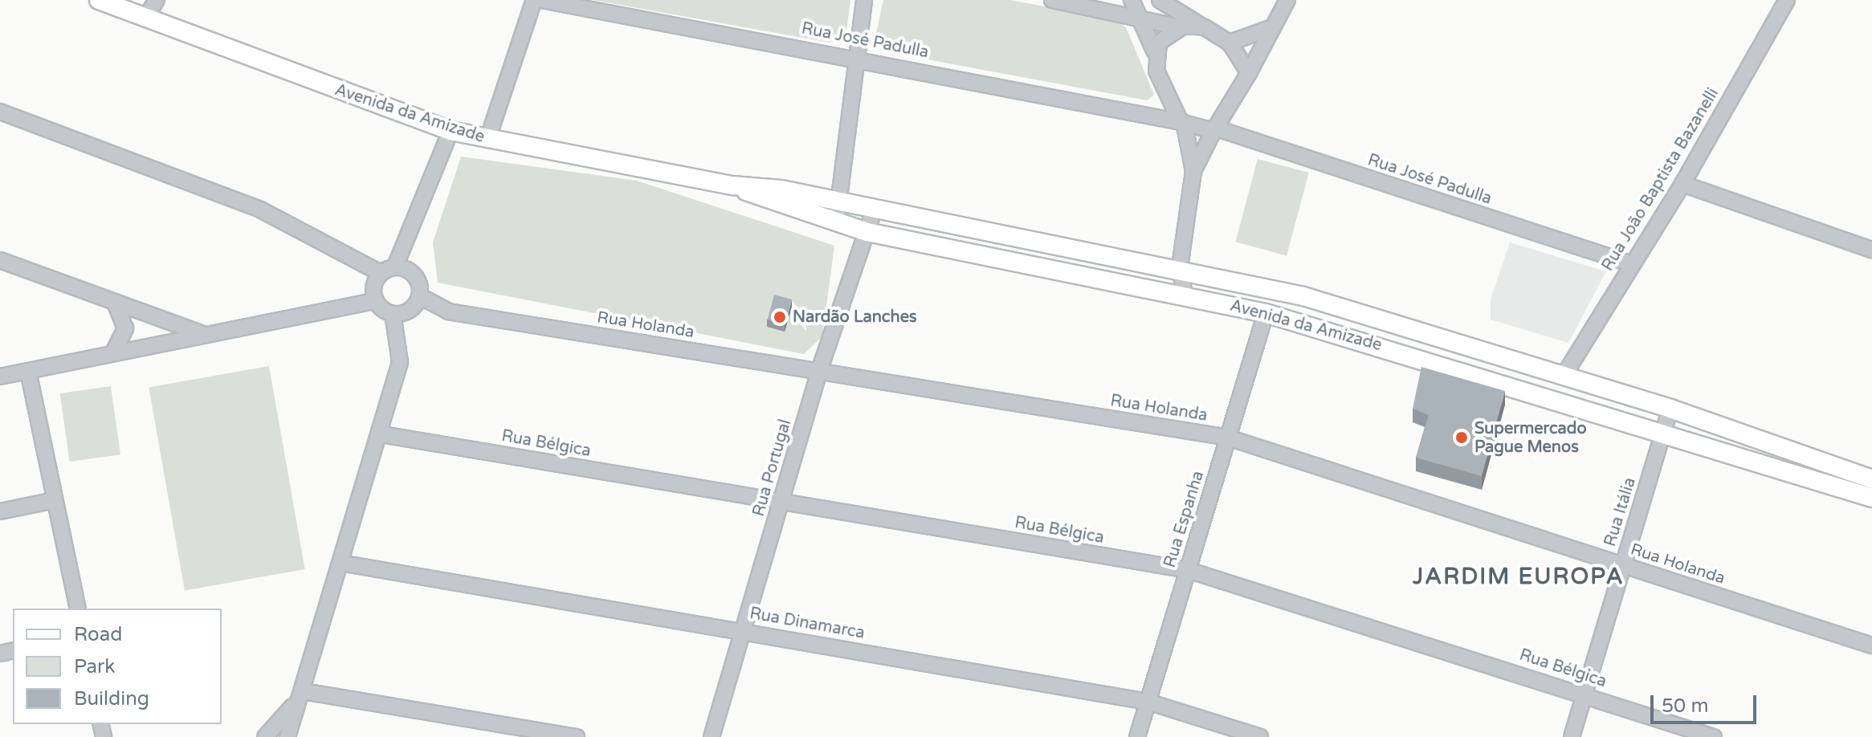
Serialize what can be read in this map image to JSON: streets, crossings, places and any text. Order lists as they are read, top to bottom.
{
  "streets": {
    "main road": ["Avenida da Amizade"],
    "street": [
      "Rua José Padulla",
      "Rua João Baptista Bazanelli",
      "Rua Holanda",
      "Rua Bélgica",
      "Rua Portugal",
      "Rua Itália",
      "Rua Espanha",
      "Rua Dinamarca"
    ]
  },
  "crossings": [
    ["Rua José Padulla", "Rua João Baptista Bazanelli"],
    ["Avenida da Amizade", "Rua João Baptista Bazanelli"],
    ["Avenida da Amizade", "Rua Portugal"],
    ["Avenida da Amizade", "Rua Itália"],
    ["Avenida da Amizade", "Rua Espanha"],
    ["Rua Holanda", "Rua Portugal"],
    ["Rua Holanda", "Rua Itália"],
    ["Rua Holanda", "Rua Espanha"],
    ["Rua Bélgica", "Rua Portugal"],
    ["Rua Bélgica", "Rua Itália"],
    ["Rua Bélgica", "Rua Espanha"],
    ["Rua Portugal", "Rua Dinamarca"],
    ["Rua Espanha", "Rua Dinamarca"]
  ],
  "districts": ["JARDIM EUROPA"],
  "places": ["Nardão Lanches", "Supermercado Pague Menos"],
  "legend": ["Road", "Park", "Building"],
  "scale_bar": "50 m"
}
